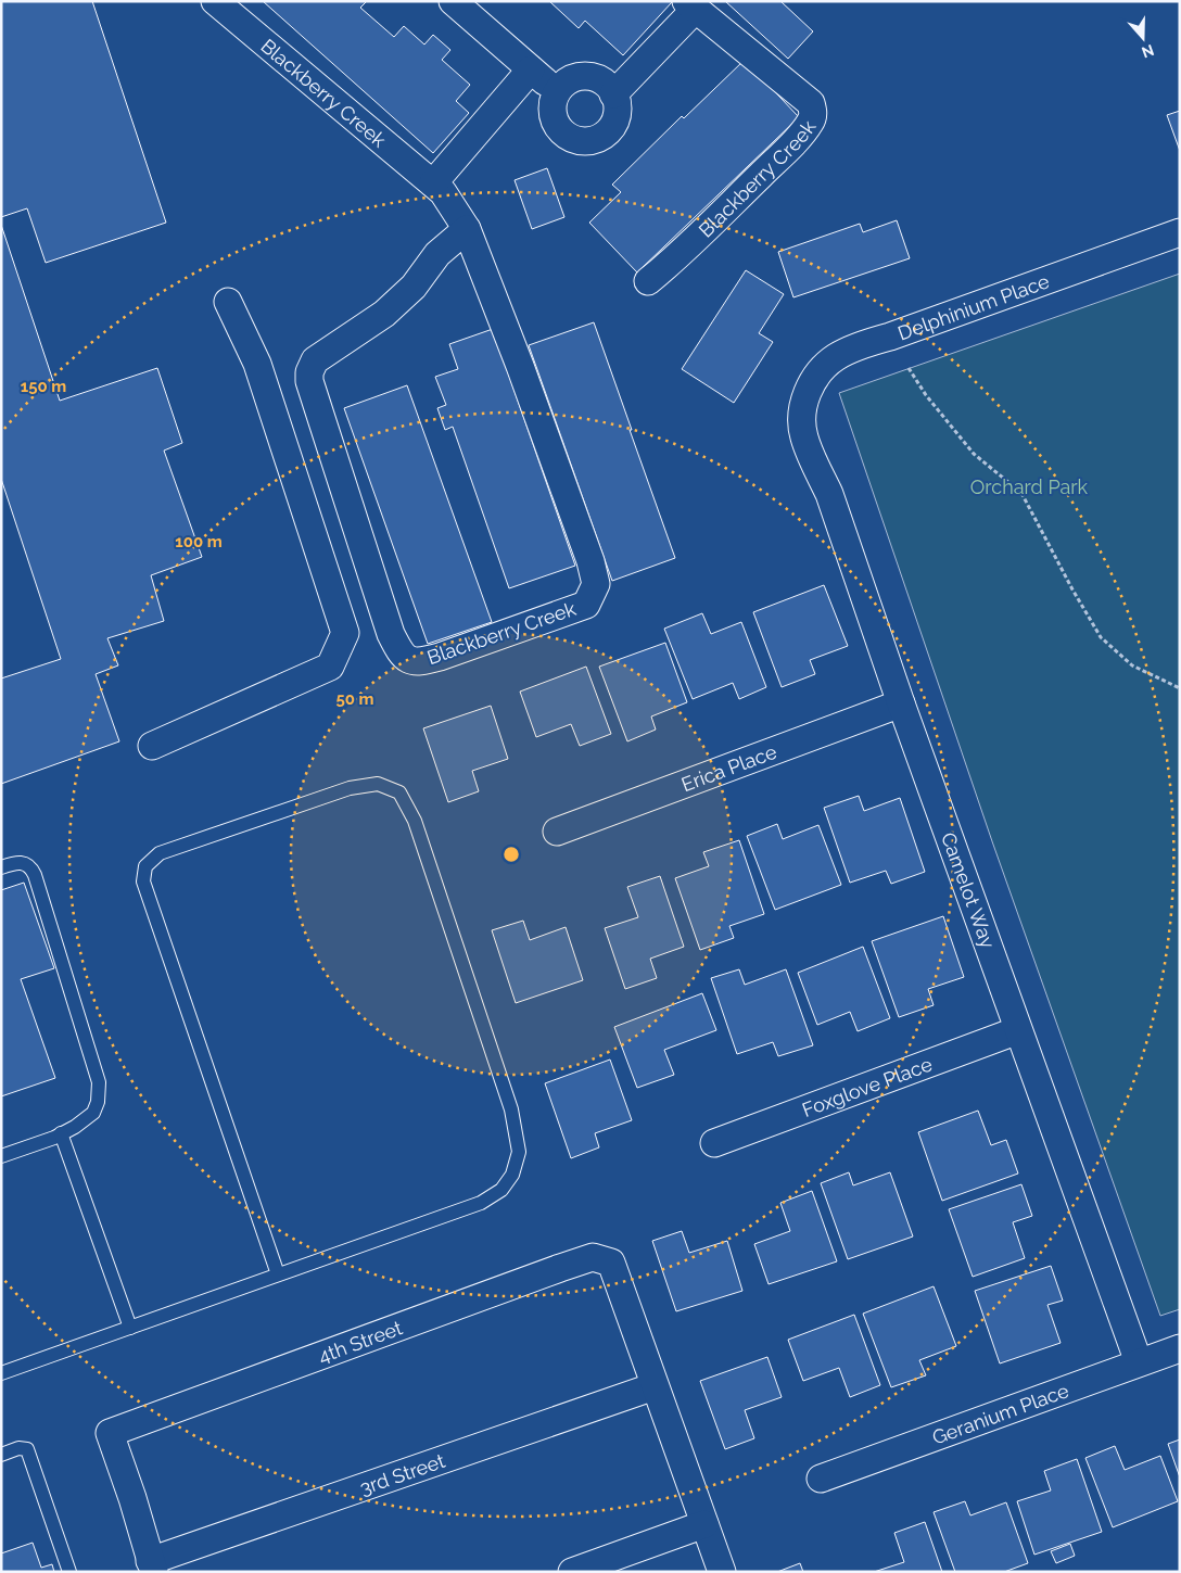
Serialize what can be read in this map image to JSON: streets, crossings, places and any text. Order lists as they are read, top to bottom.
{
  "streets": {
    "street": [
      "Blackberry Creek",
      "Delphinium Place",
      "Erica Place",
      "Camelot Way",
      "Foxglove Place",
      "4th Street",
      "Geranium Place",
      "3rd Street"
    ]
  },
  "crossings": [
    ["Delphinium Place", "Camelot Way"],
    ["Erica Place", "Camelot Way"],
    ["Camelot Way", "Foxglove Place"],
    ["Camelot Way", "Geranium Place"],
    ["4th Street", "3rd Street"]
  ],
  "parks": ["Orchard Park"],
  "north": "bottom",
  "rings": ["150 m", "100 m", "50 m"]
}
